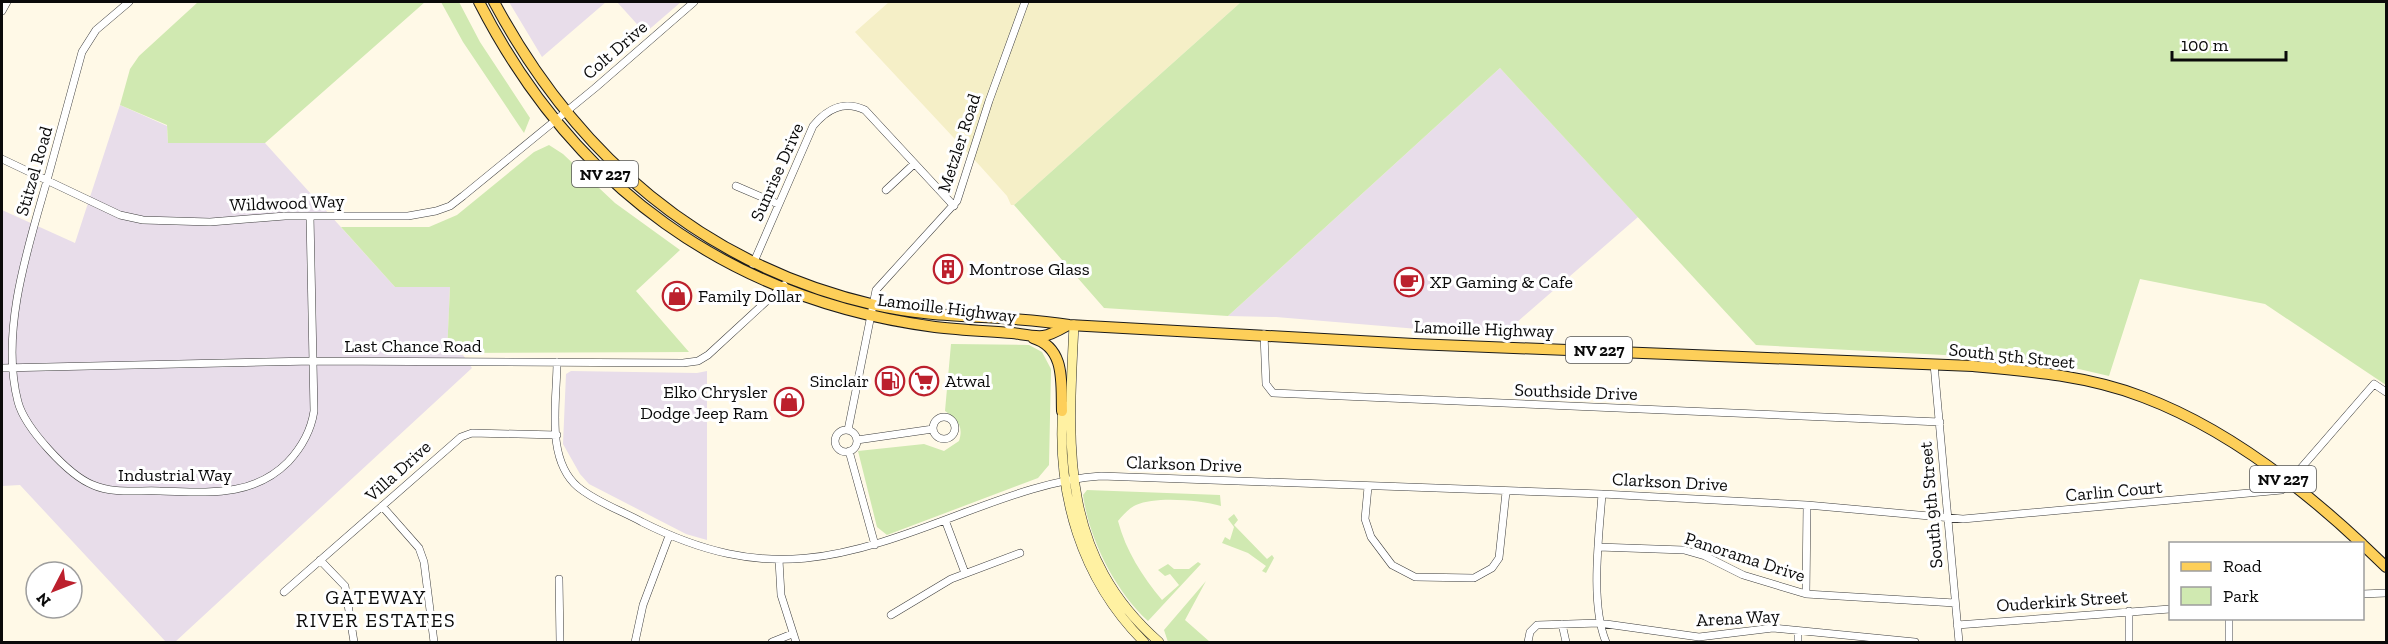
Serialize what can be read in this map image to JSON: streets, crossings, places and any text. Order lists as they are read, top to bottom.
{
  "streets": {
    "main road": ["NV 227", "Lamoille Highway", "South 5th Street"],
    "street": [
      "Colt Drive",
      "Metzler Road",
      "Stitzel Road",
      "Sunrise Drive",
      "Wildwood Way",
      "Last Chance Road",
      "Southside Drive",
      "Clarkson Drive",
      "Villa Drive",
      "Industrial Way",
      "Carlin Court",
      "South 9th Street",
      "Panorama Drive",
      "Ouderkirk Street",
      "Arena Way"
    ]
  },
  "crossings": [
    ["Colt Drive", "Wildwood Way"],
    ["Colt Drive", "Lamoille Highway"],
    ["Metzler Road", "Sunrise Drive"],
    ["Metzler Road", "Lamoille Highway"],
    ["Stitzel Road", "Wildwood Way"],
    ["Stitzel Road", "Last Chance Road"],
    ["Stitzel Road", "Industrial Way"],
    ["Sunrise Drive", "Lamoille Highway"],
    ["Wildwood Way", "Lamoille Highway"],
    ["Wildwood Way", "Industrial Way"],
    ["Lamoille Highway", "Last Chance Road"],
    ["Lamoille Highway", "South 5th Street"],
    ["Lamoille Highway", "Southside Drive"],
    ["Lamoille Highway", "South 9th Street"],
    ["Last Chance Road", "Clarkson Drive"],
    ["Last Chance Road", "Industrial Way"],
    ["South 5th Street", "Carlin Court"],
    ["South 5th Street", "South 9th Street"],
    ["Southside Drive", "South 9th Street"],
    ["Clarkson Drive", "Villa Drive"],
    ["Clarkson Drive", "Carlin Court"],
    ["Clarkson Drive", "South 9th Street"],
    ["Carlin Court", "South 9th Street"],
    ["South 9th Street", "Panorama Drive"],
    ["South 9th Street", "Ouderkirk Street"]
  ],
  "districts": ["GATEWAY RIVER ESTATES"],
  "places": {
    "building": ["Montrose Glass"],
    "cafe": ["XP Gaming & Cafe"],
    "shop": ["Family Dollar", "Elko Chrysler Dodge Jeep Ram"],
    "fuel station": ["Sinclair"],
    "supermarket": ["Atwal"]
  },
  "legend": ["Road", "Park"],
  "scale_bar": "100 m",
  "north": "bottom left"
}
